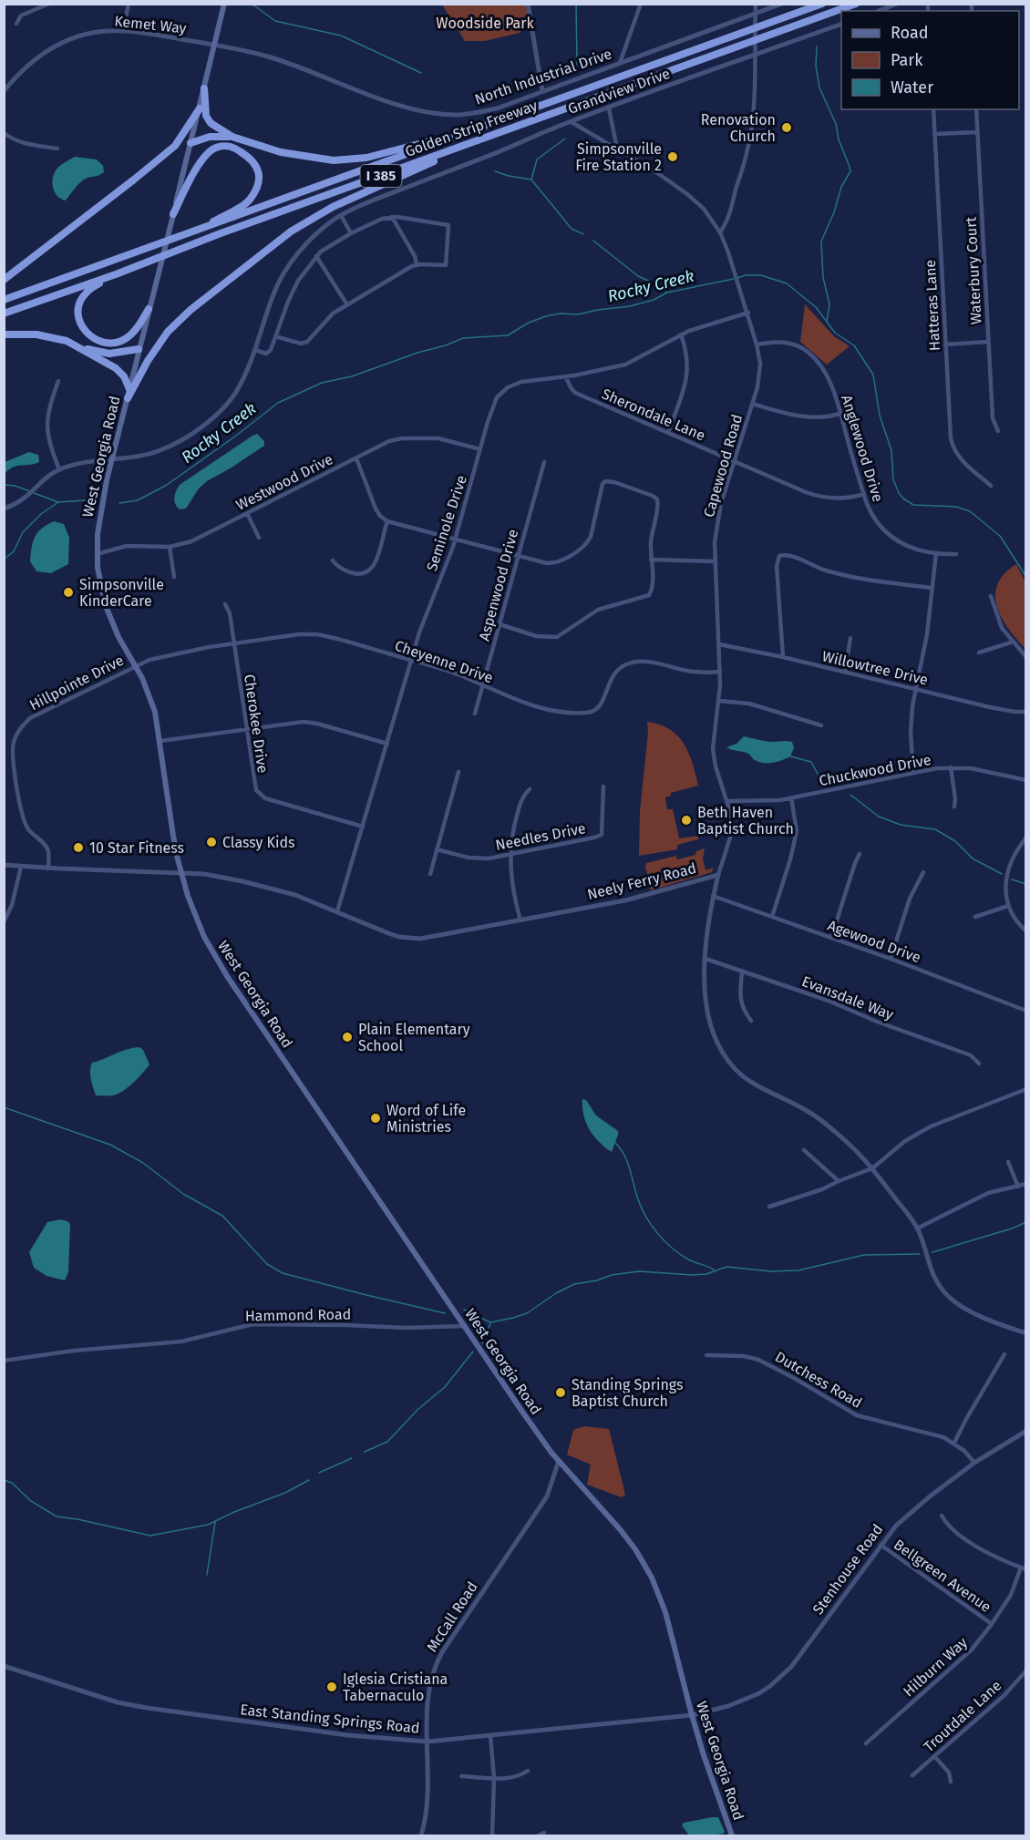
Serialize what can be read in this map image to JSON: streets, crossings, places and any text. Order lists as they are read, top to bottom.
{
  "streets": {
    "highway": ["Golden Strip Freeway", "I 385"],
    "main road": ["West Georgia Road"],
    "street": [
      "Kemet Way",
      "North Industrial Drive",
      "Grandview Drive",
      "Waterbury Court",
      "Hatteras Lane",
      "Sherondale Lane",
      "Anglewood Drive",
      "Capewood Road",
      "Westwood Drive",
      "Seminole Drive",
      "Aspenwood Drive",
      "Cheyenne Drive",
      "Willowtree Drive",
      "Hillpointe Drive",
      "Cherokee Drive",
      "Chuckwood Drive",
      "Needles Drive",
      "Neely Ferry Road",
      "Agewood Drive",
      "Evansdale Way",
      "Hammond Road",
      "Dutchess Road",
      "Stenhouse Road",
      "Bellgreen Avenue",
      "McCall Road",
      "Hilburn Way",
      "Troutdale Lane",
      "East Standing Springs Road"
    ]
  },
  "crossings": [
    ["Kemet Way", "North Industrial Drive"],
    ["Kemet Way", "West Georgia Road"],
    ["North Industrial Drive", "West Georgia Road"],
    ["Grandview Drive", "West Georgia Road"],
    ["Grandview Drive", "Capewood Road"],
    ["Sherondale Lane", "Anglewood Drive"],
    ["Sherondale Lane", "Capewood Road"],
    ["Sherondale Lane", "Seminole Drive"],
    ["Anglewood Drive", "Capewood Road"],
    ["West Georgia Road", "Westwood Drive"],
    ["West Georgia Road", "Cheyenne Drive"],
    ["West Georgia Road", "Hillpointe Drive"],
    ["West Georgia Road", "Neely Ferry Road"],
    ["West Georgia Road", "Hammond Road"],
    ["West Georgia Road", "Stenhouse Road"],
    ["West Georgia Road", "McCall Road"],
    ["West Georgia Road", "East Standing Springs Road"],
    ["Capewood Road", "Seminole Drive"],
    ["Capewood Road", "Cheyenne Drive"],
    ["Capewood Road", "Willowtree Drive"],
    ["Capewood Road", "Chuckwood Drive"],
    ["Capewood Road", "Neely Ferry Road"],
    ["Westwood Drive", "Seminole Drive"],
    ["Seminole Drive", "Cheyenne Drive"],
    ["Seminole Drive", "Cherokee Drive"],
    ["Seminole Drive", "Neely Ferry Road"],
    ["Aspenwood Drive", "Cheyenne Drive"],
    ["Cheyenne Drive", "Hillpointe Drive"],
    ["Cheyenne Drive", "Cherokee Drive"],
    ["Hillpointe Drive", "Neely Ferry Road"],
    ["Neely Ferry Road", "Agewood Drive"],
    ["Neely Ferry Road", "Evansdale Way"],
    ["Dutchess Road", "Stenhouse Road"],
    ["Stenhouse Road", "Bellgreen Avenue"],
    ["Stenhouse Road", "East Standing Springs Road"],
    ["Bellgreen Avenue", "Hilburn Way"],
    ["McCall Road", "East Standing Springs Road"]
  ],
  "water": ["Rocky Creek"],
  "parks": ["Woodside Park"],
  "places": [
    "Renovation Church",
    "Simpsonville Fire Station 2",
    "Simpsonville KinderCare",
    "Beth Haven Baptist Church",
    "Classy Kids",
    "10 Star Fitness",
    "Plain Elementary School",
    "Word of Life Ministries",
    "Standing Springs Baptist Church",
    "Iglesia Cristiana Tabernaculo"
  ],
  "legend": ["Road", "Park", "Water"]
}
